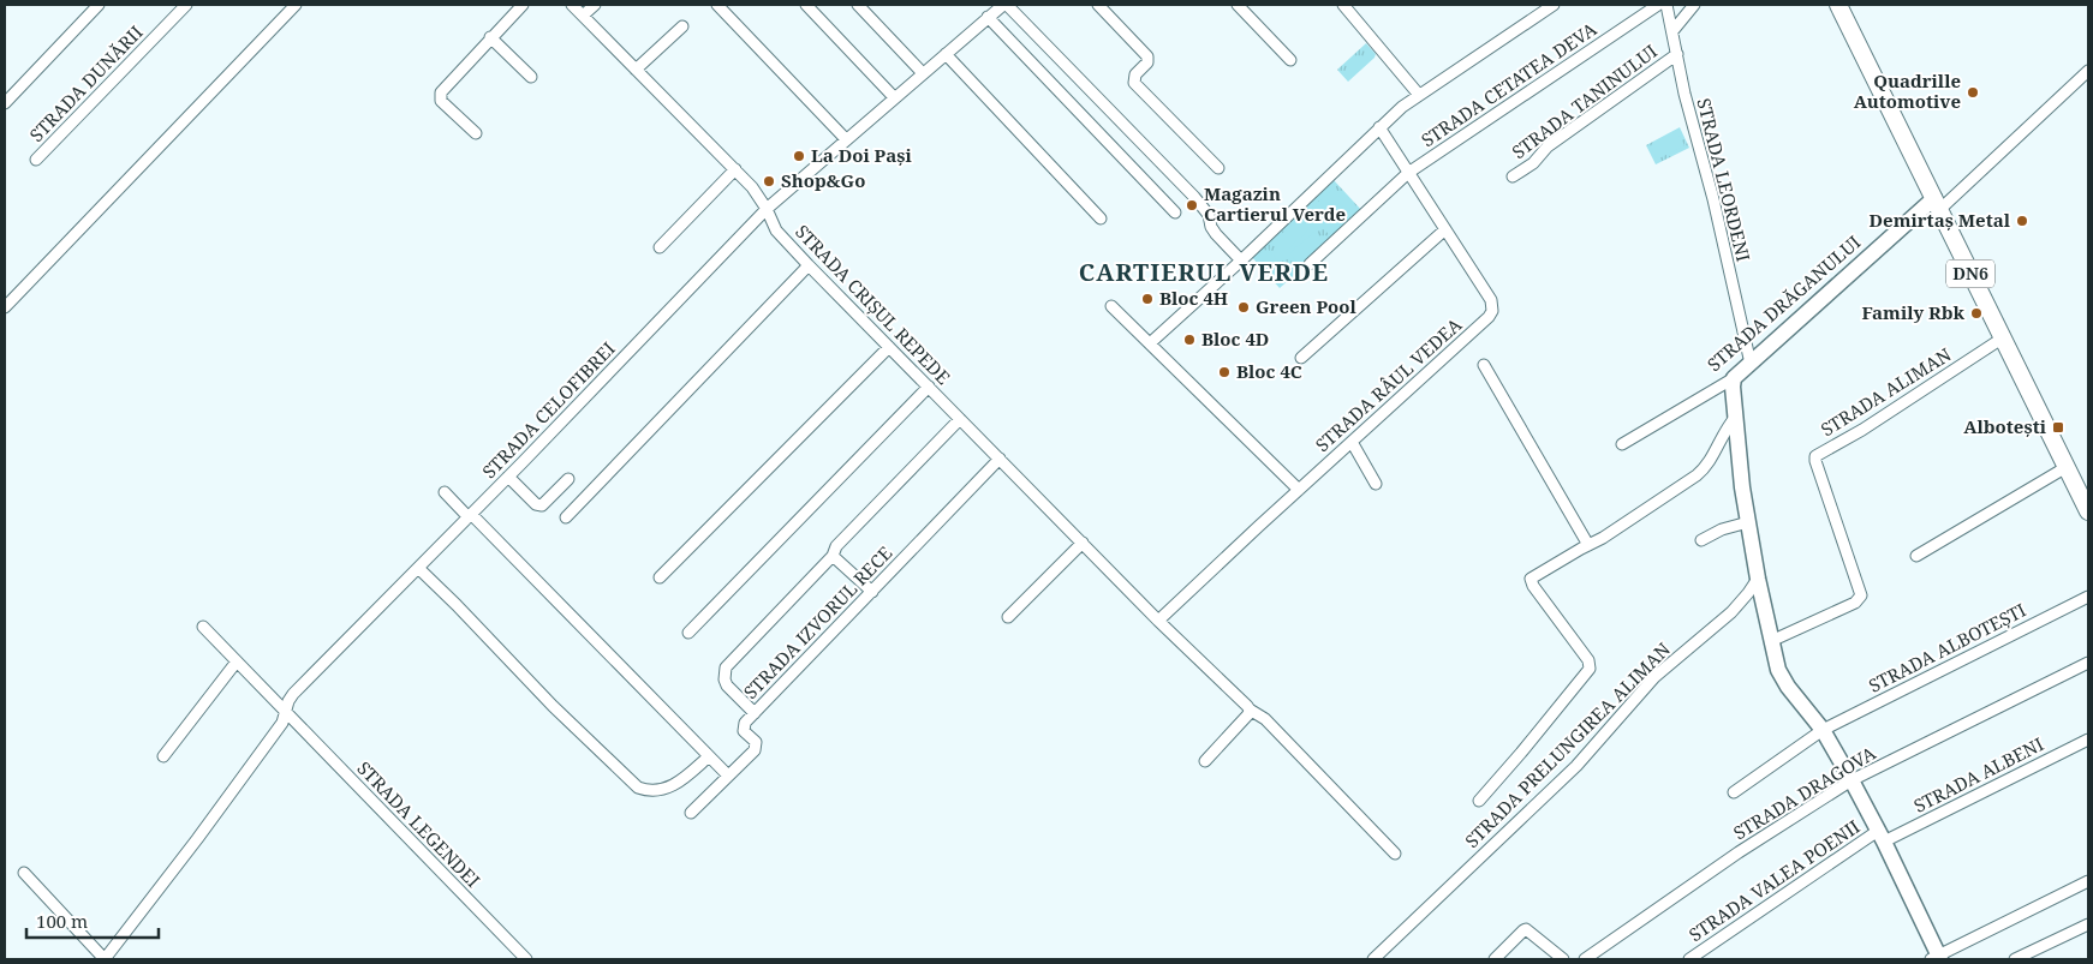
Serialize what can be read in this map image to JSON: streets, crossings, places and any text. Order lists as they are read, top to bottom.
{
  "streets": {
    "main road": ["DN6"],
    "street": [
      "STRADA DUNĂRII",
      "STRADA CETATEA DEVA",
      "STRADA TANINULUI",
      "STRADA LEORDENI",
      "STRADA DRĂGANULUI",
      "STRADA CRIȘUL REPEDE",
      "STRADA RÂUL VEDEA",
      "STRADA ALIMAN",
      "STRADA CELOFIBREI",
      "STRADA IZVORUL RECE",
      "STRADA ALBOTEȘTI",
      "STRADA PRELUNGIREA ALIMAN",
      "STRADA ALBENI",
      "STRADA DRAGOVA",
      "STRADA LEGENDEI",
      "STRADA VALEA POENII"
    ]
  },
  "crossings": [
    ["STRADA TANINULUI", "STRADA LEORDENI"],
    ["STRADA LEORDENI", "STRADA DRĂGANULUI"],
    ["DN6", "STRADA DRĂGANULUI"],
    ["DN6", "STRADA ALIMAN"],
    ["STRADA CRIȘUL REPEDE", "STRADA RÂUL VEDEA"],
    ["STRADA CRIȘUL REPEDE", "STRADA CELOFIBREI"],
    ["STRADA CRIȘUL REPEDE", "STRADA IZVORUL RECE"],
    ["STRADA CELOFIBREI", "STRADA LEGENDEI"],
    ["STRADA ALBENI", "STRADA VALEA POENII"]
  ],
  "districts": ["CARTIERUL VERDE"],
  "places": {
    "other": [
      "Quadrille Automotive",
      "La Doi Pași",
      "Shop&Go",
      "Magazin Cartierul Verde",
      "Demirtaș Metal",
      "Bloc 4H",
      "Green Pool",
      "Family Rbk",
      "Bloc 4D",
      "Bloc 4C"
    ],
    "transit": ["Albotești"]
  },
  "scale_bar": "100 m"
}
